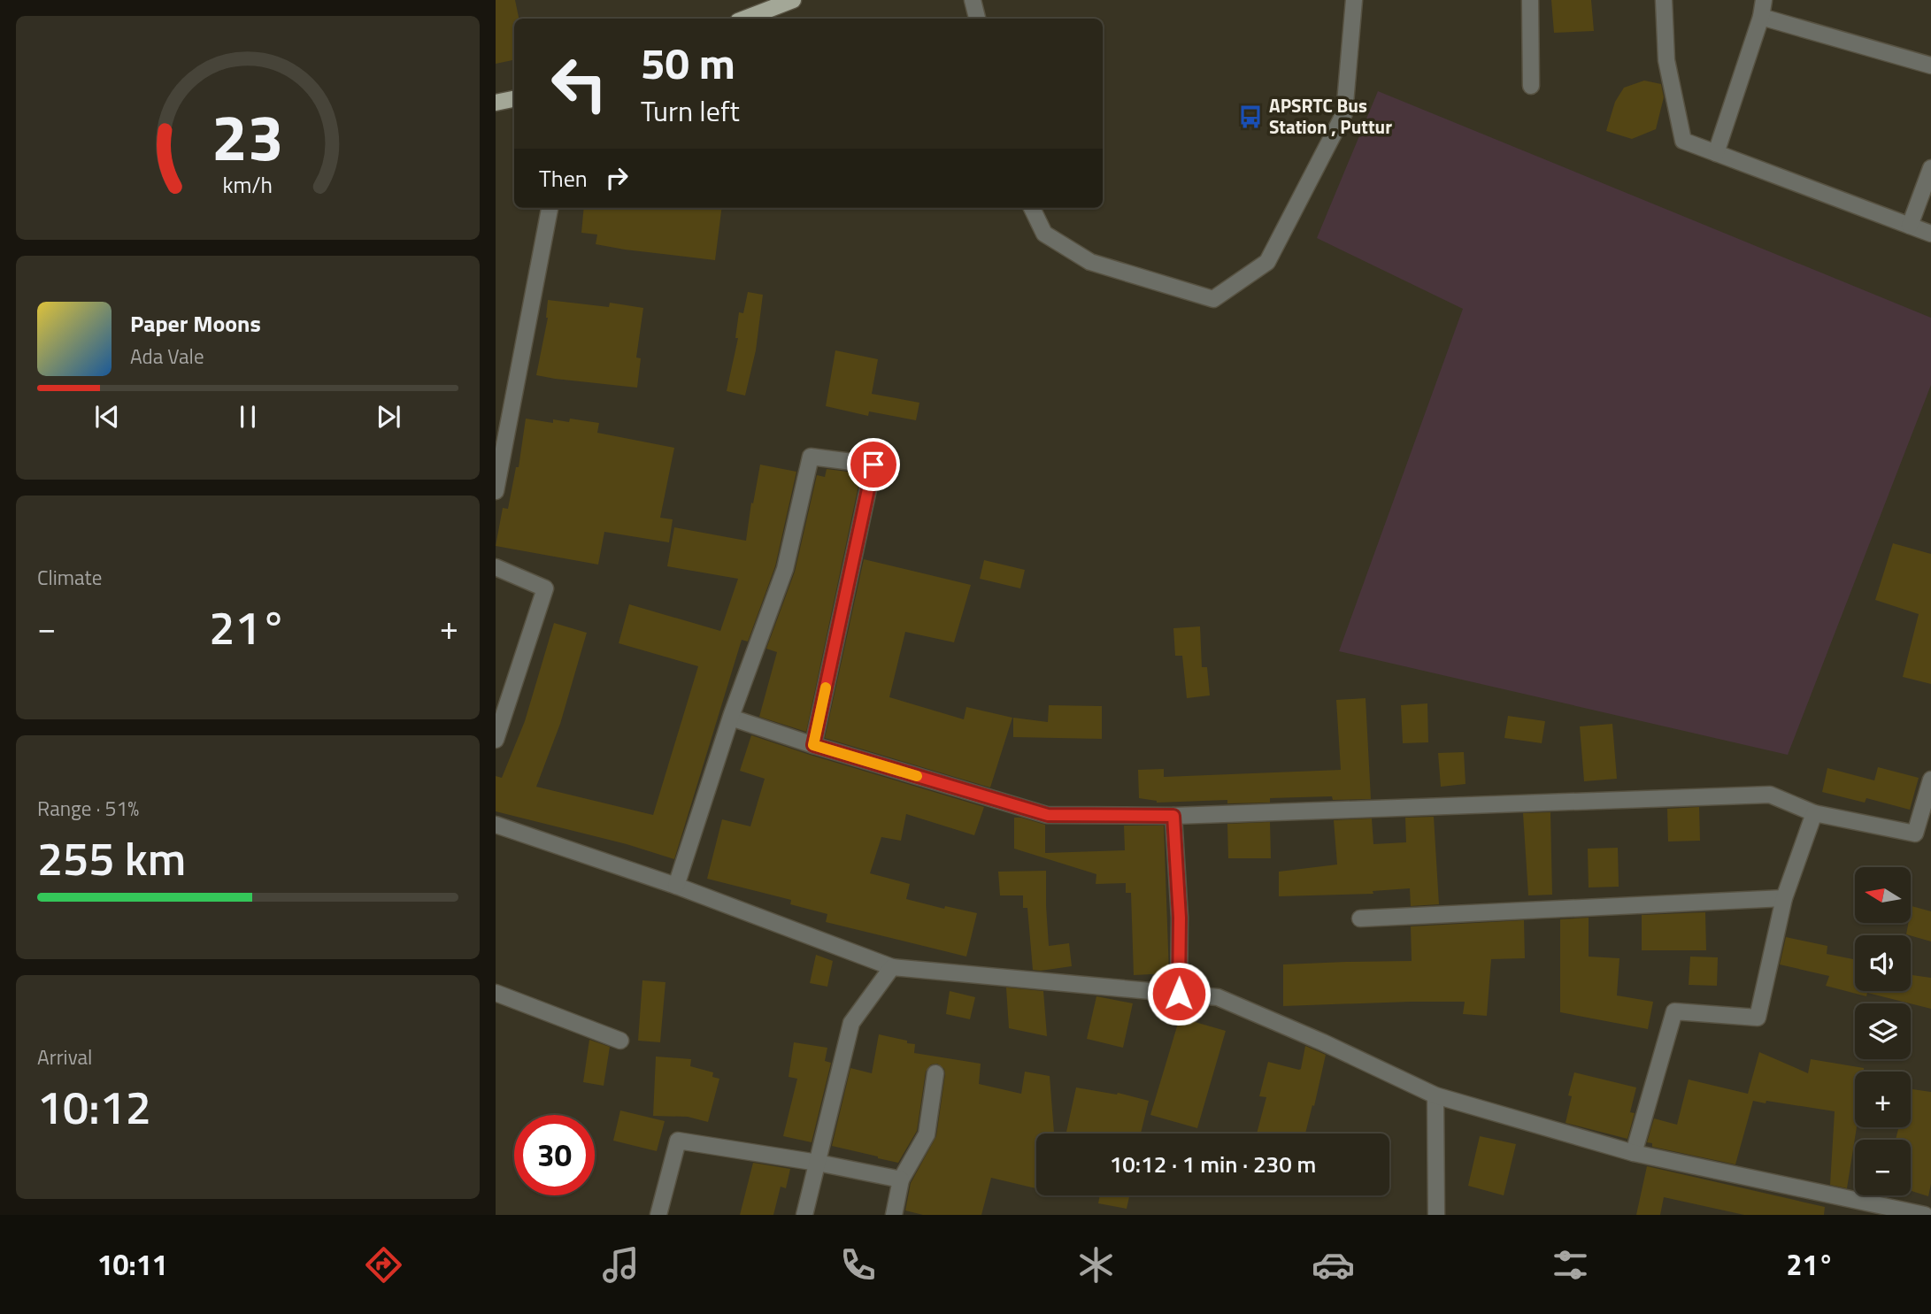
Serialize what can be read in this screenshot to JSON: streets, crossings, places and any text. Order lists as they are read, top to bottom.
{
  "places": {
    "bus stop": ["APSRTC Bus Station , Puttur"]
  },
  "north": "left",
  "page": {
    "turn": ["50 m", "Turn left"],
    "then": "Then",
    "song": ["Paper Moons", "Ada Vale"],
    "tile": [
      "Climate",
      ["Range · 51%", "255 km"],
      ["Arrival", "10:12"]
    ],
    "heat": ["−", "21°", "+"],
    "map_buttons": ["+", "−"],
    "limit": "30",
    "trip": "10:12 · 1 min · 230 m",
    "tabs": ["10:11", "21°"],
    "gauge": ["23", "km/h"]
  }
}
